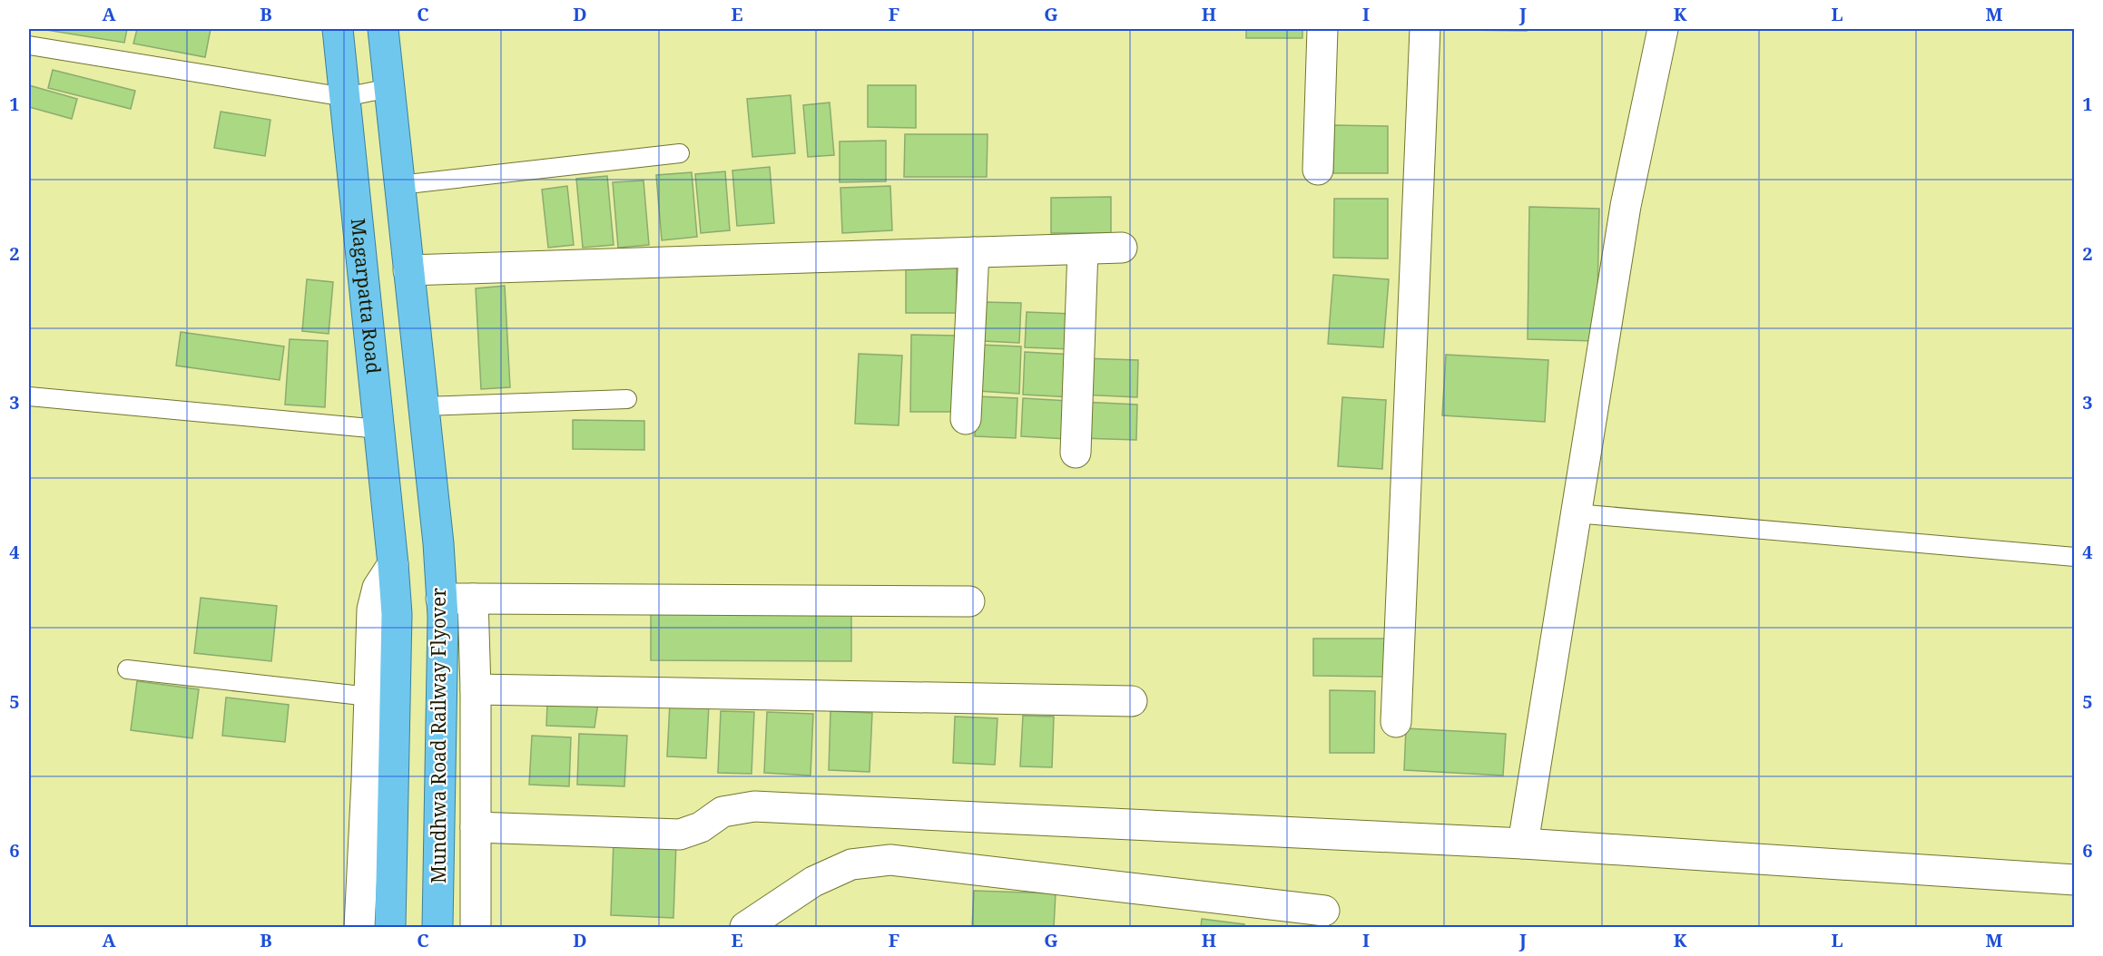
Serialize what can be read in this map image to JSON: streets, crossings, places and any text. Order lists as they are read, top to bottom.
{
  "streets": {
    "highway": ["Magarpatta Road", "Mundhwa Road Railway Flyover"]
  },
  "grid": {
    "columns": [
      "A",
      "B",
      "C",
      "D",
      "E",
      "F",
      "G",
      "H",
      "I",
      "J",
      "K",
      "L",
      "M"
    ],
    "rows": [
      "1",
      "2",
      "3",
      "4",
      "5",
      "6"
    ]
  }
}
